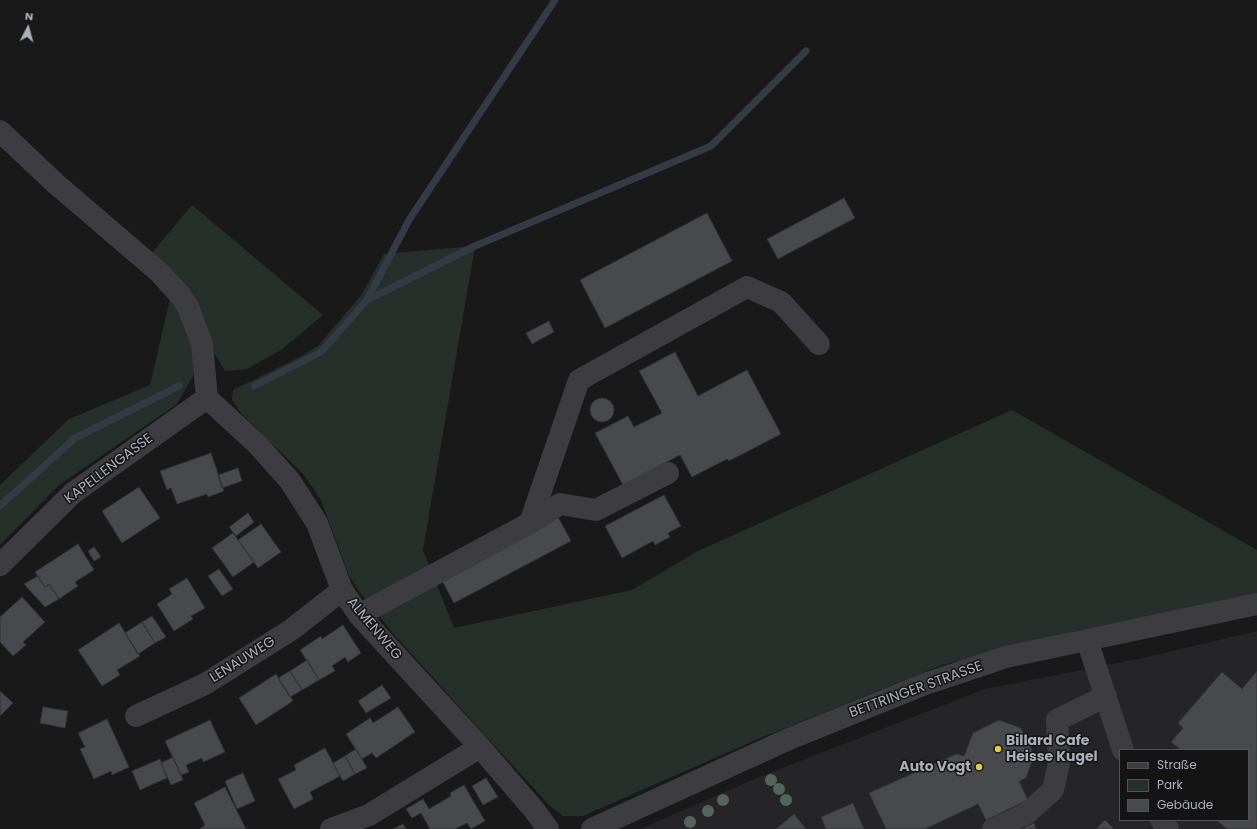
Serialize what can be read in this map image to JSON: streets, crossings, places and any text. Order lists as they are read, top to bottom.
{
  "streets": {
    "street": [
      "KAPELLENGASSE",
      "ALMENWEG",
      "LENAUWEG",
      "BETTRINGER STRASSE"
    ]
  },
  "crossings": [
    ["KAPELLENGASSE", "ALMENWEG"],
    ["ALMENWEG", "LENAUWEG"]
  ],
  "places": ["Billard Cafe Heisse Kugel", "Auto Vogt"],
  "legend": ["Straße", "Park", "Gebäude"],
  "north": "top"
}
